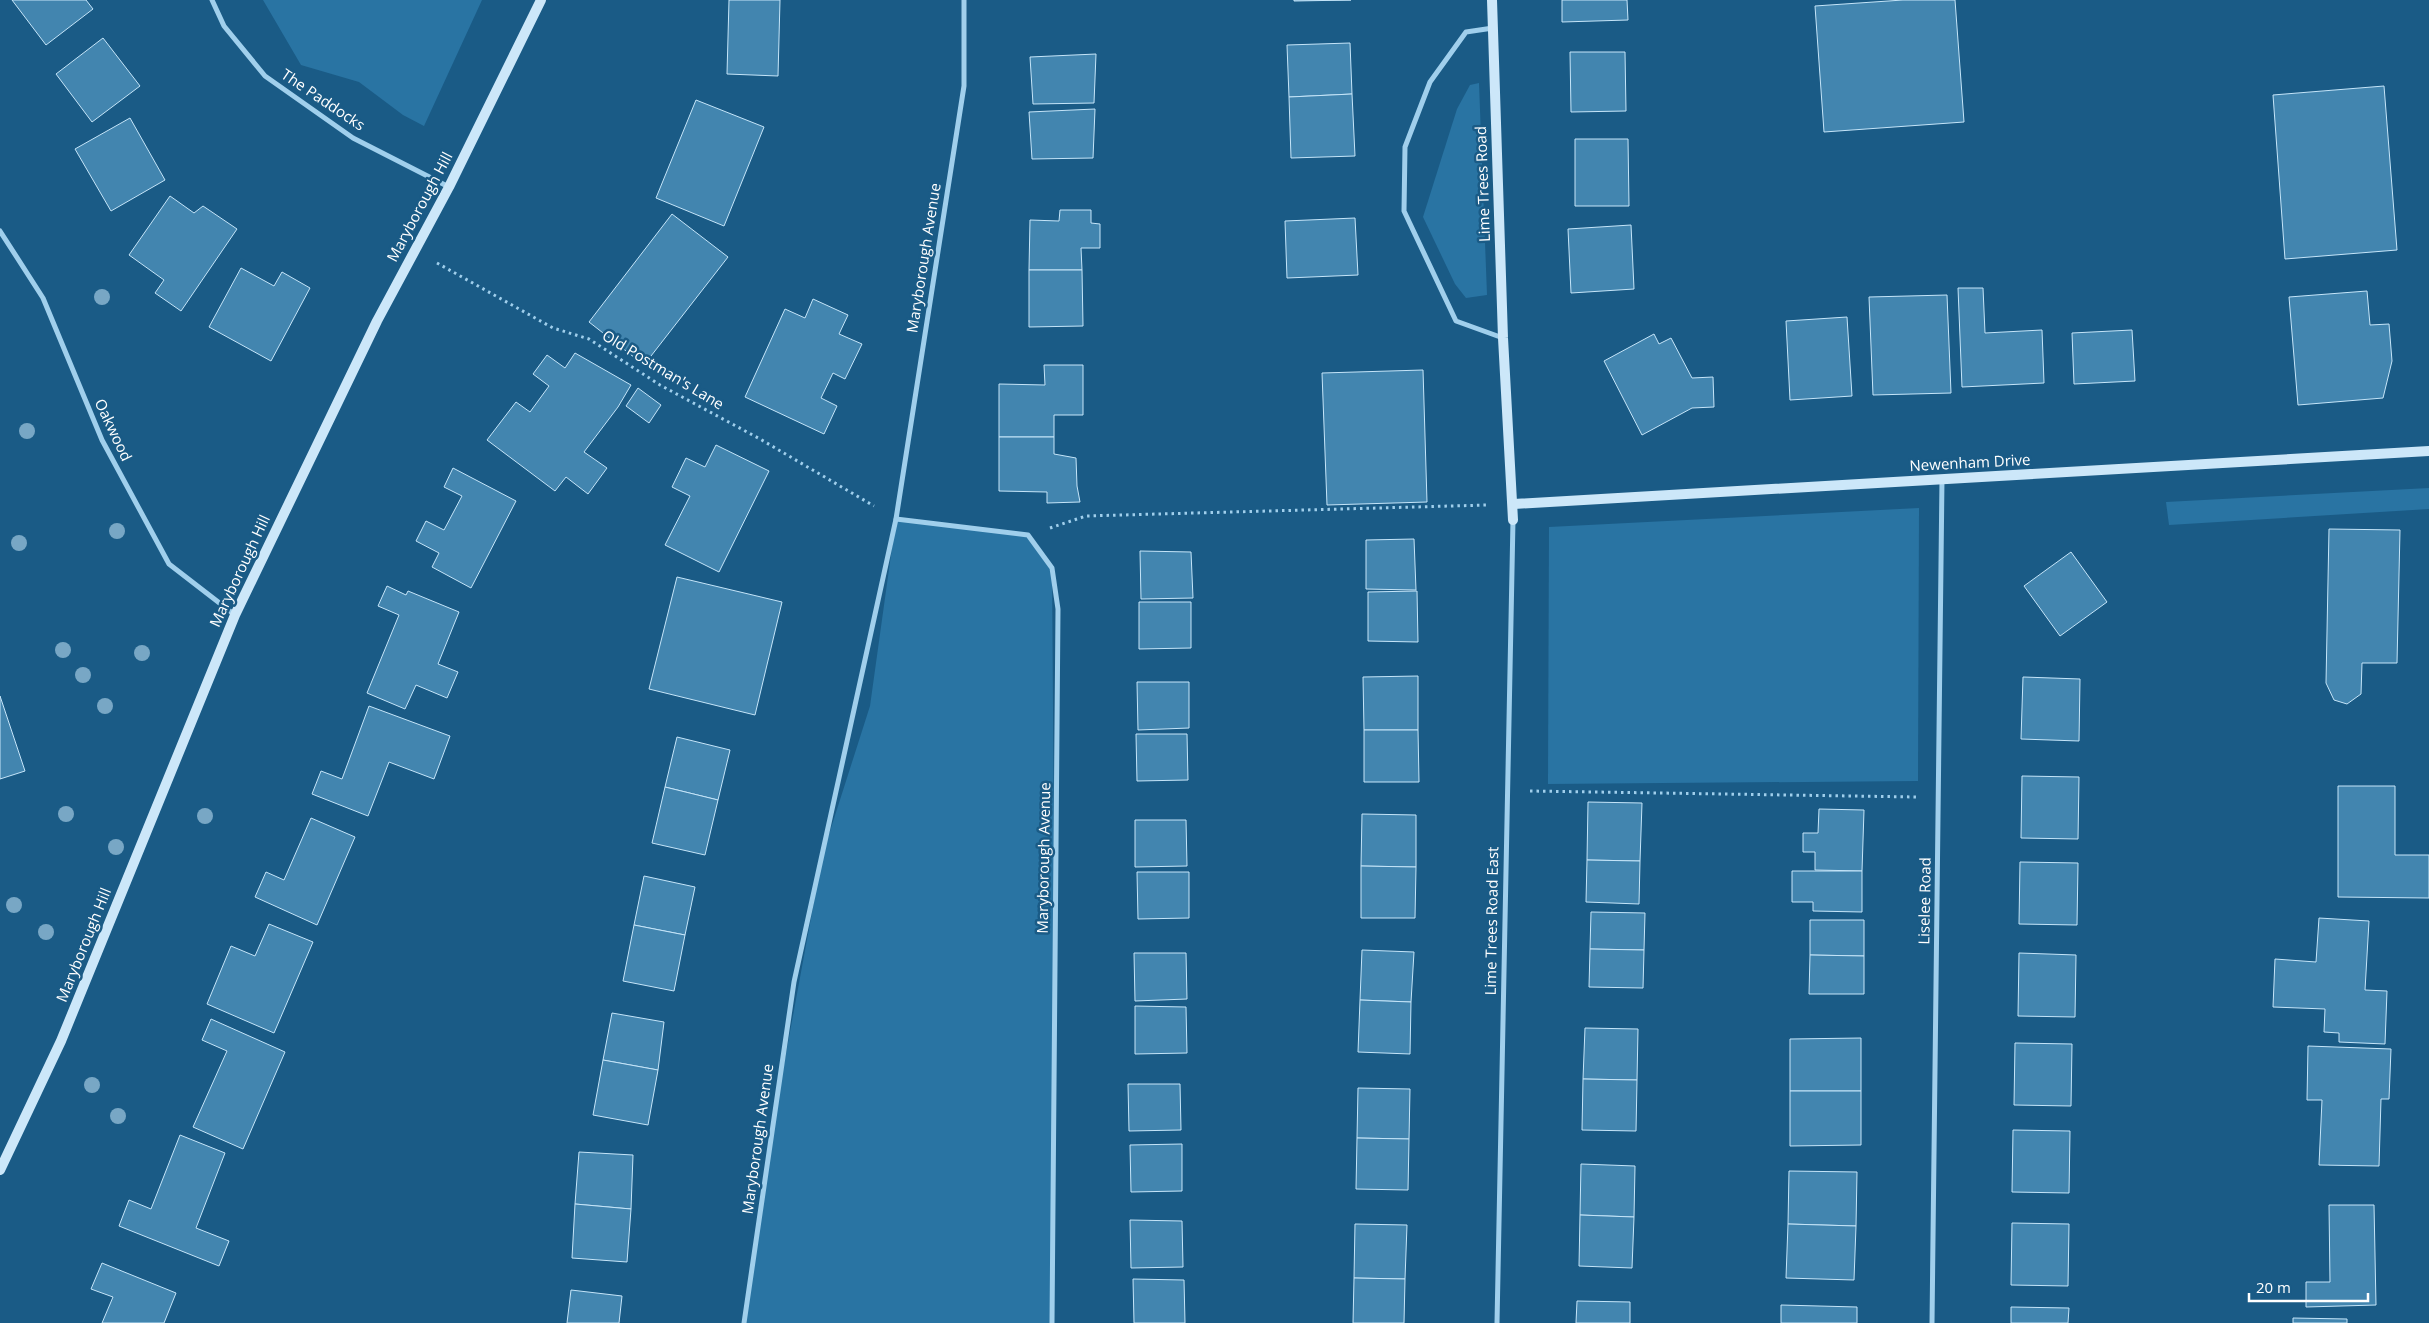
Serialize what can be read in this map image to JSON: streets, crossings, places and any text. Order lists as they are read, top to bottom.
{
  "streets": {
    "street": [
      "The Paddocks",
      "Lime Trees Road",
      "Maryborough Hill",
      "Maryborough Avenue",
      "Oakwood",
      "Newenham Drive",
      "Liselee Road",
      "Lime Trees Road East"
    ],
    "path": ["Old Postman's Lane"]
  },
  "crossings": [
    ["The Paddocks", "Maryborough Hill"],
    ["Lime Trees Road", "Newenham Drive"],
    ["Lime Trees Road", "Lime Trees Road East"],
    ["Maryborough Hill", "Old Postman's Lane"],
    ["Maryborough Hill", "Oakwood"],
    ["Maryborough Avenue", "Old Postman's Lane"],
    ["Newenham Drive", "Liselee Road"]
  ],
  "scale_bar": "20 m"
}
